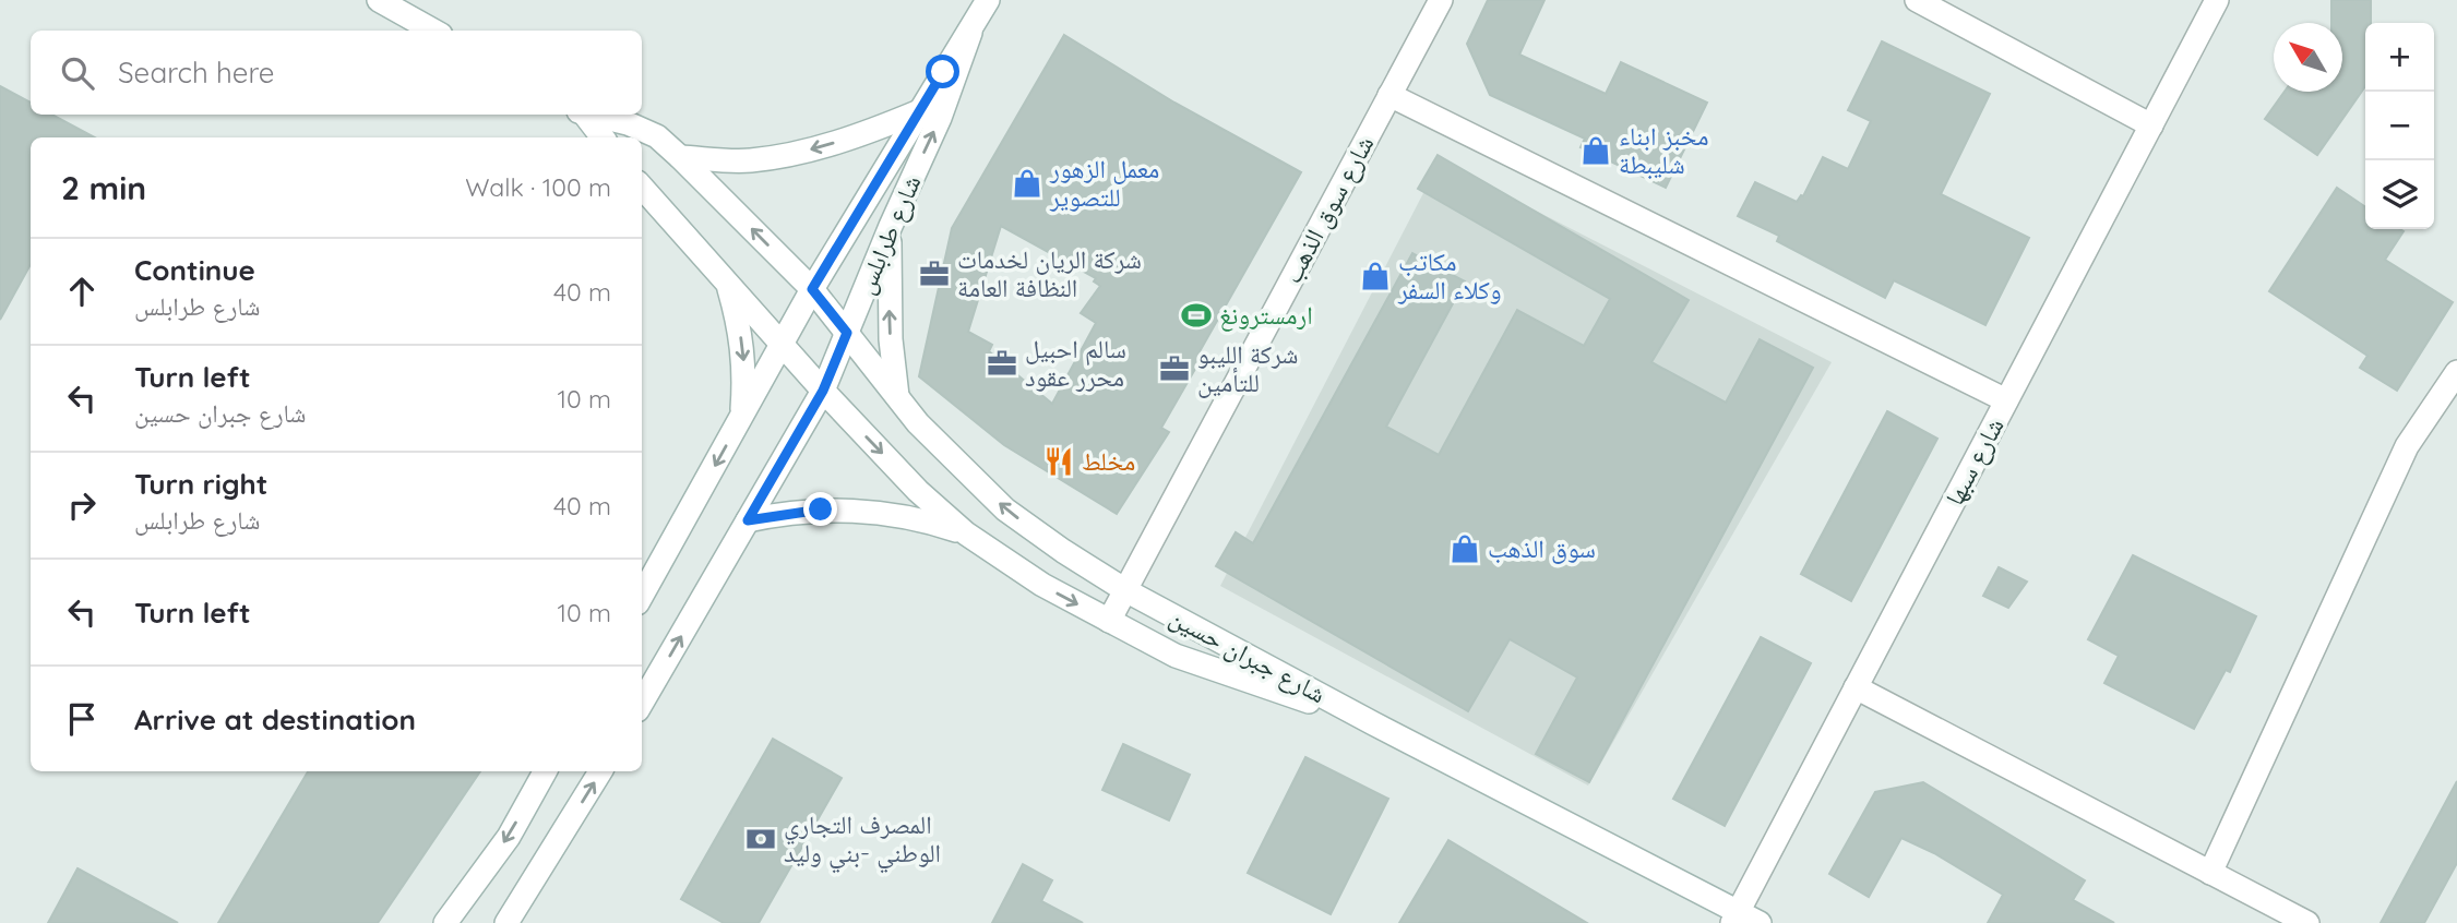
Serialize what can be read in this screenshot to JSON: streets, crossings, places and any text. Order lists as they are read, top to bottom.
{
  "streets": {
    "main road": [
      "شارع سوق الذهب",
      "شارع طرابلس",
      "شارع سبها",
      "شارع جبران حسين"
    ]
  },
  "crossings": [
    ["شارع سوق الذهب", "شارع جبران حسين"],
    ["شارع طرابلس", "شارع جبران حسين"],
    ["شارع سبها", "شارع جبران حسين"]
  ],
  "places": {
    "shop": [
      "مخبز ابناء شليبطة",
      "معمل الزهور للتصوير",
      "مكاتب وكلاء السفر",
      "سوق الذهب"
    ],
    "office": ["شركة الريان لخدمات النظافة العامة", "سالم احبيل محرر عقود", "شركة الليبو للتأمين"],
    "sports": ["ارمسترونغ"],
    "restaurant": ["مخلط"],
    "bank": ["المصرف التجاري الوطني -بني وليد"]
  },
  "north": "top left",
  "page": {
    "map_buttons": ["+", "−"],
    "search": "Search here",
    "heading": ["2 min", "Walk · 100 m"],
    "list": [
      ["Continue", "شارع طرابلس", "40 m"],
      ["Turn left", "شارع جبران حسين", "10 m"],
      ["Turn right", "شارع طرابلس", "40 m"],
      ["Turn left", "10 m"],
      "Arrive at destination"
    ]
  }
}
